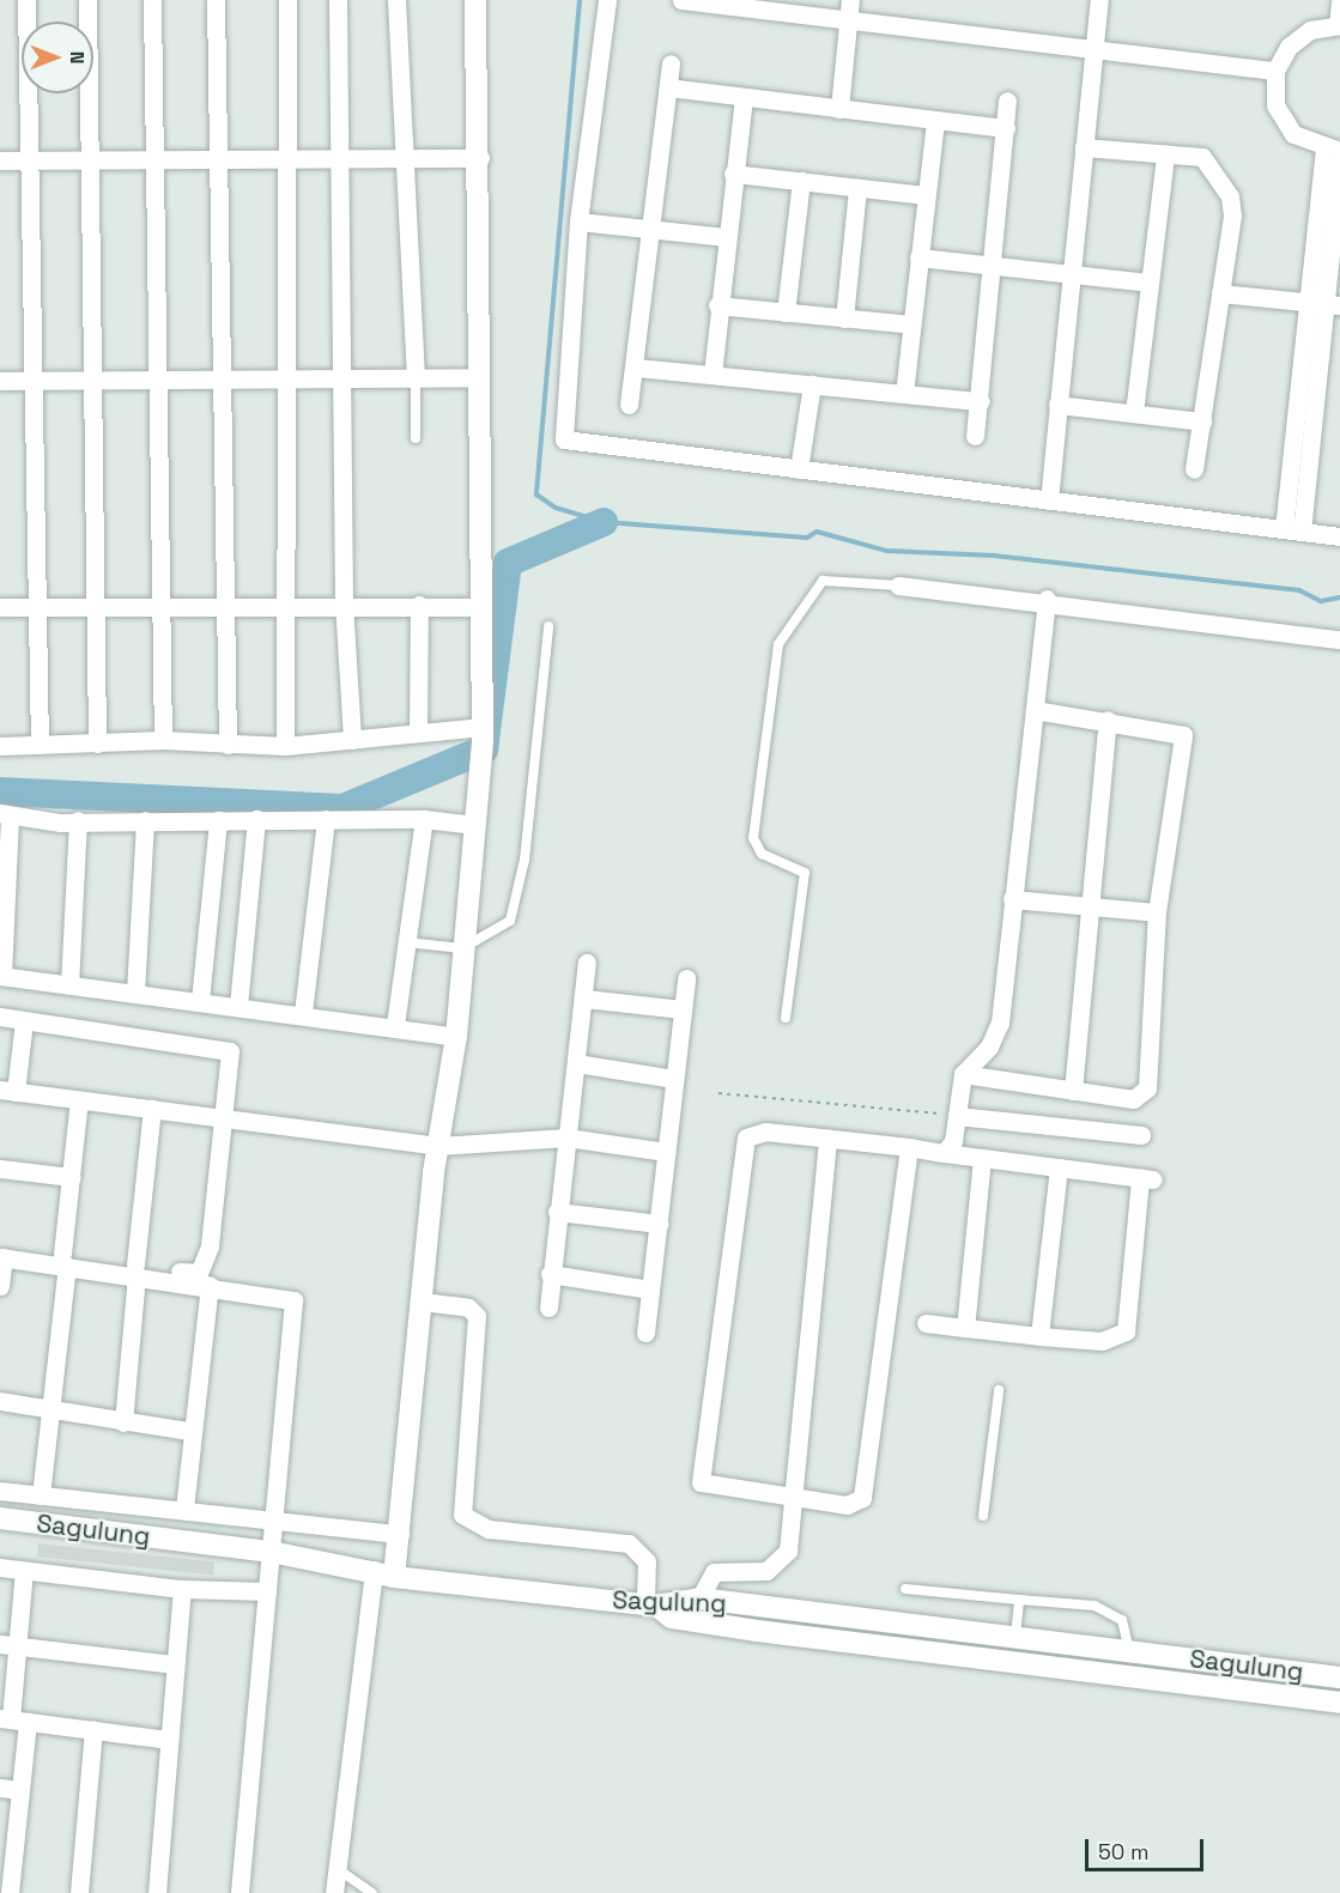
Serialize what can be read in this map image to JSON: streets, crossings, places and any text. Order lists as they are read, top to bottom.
{
  "streets": {
    "street": ["Sagulung"]
  },
  "scale_bar": "50 m",
  "north": "right"
}
